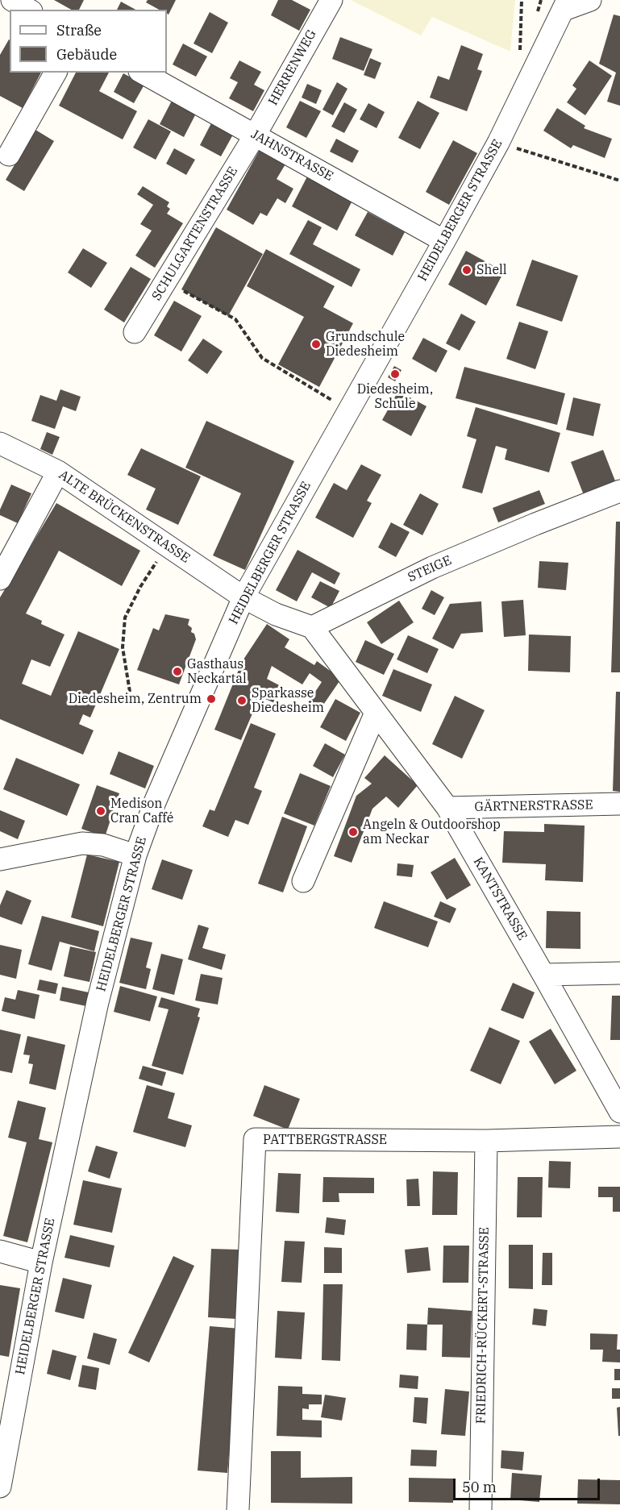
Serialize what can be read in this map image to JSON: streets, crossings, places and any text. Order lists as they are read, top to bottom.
{
  "streets": {
    "street": [
      "HERRENWEG",
      "JAHNSTRASSE",
      "HEIDELBERGER STRASSE",
      "SCHULGARTENSTRASSE",
      "ALTE BRÜCKENSTRASSE",
      "STEIGE",
      "GÄRTNERSTRASSE",
      "KANTSTRASSE",
      "PATTBERGSTRASSE",
      "FRIEDRICH-RÜCKERT-STRASSE"
    ]
  },
  "crossings": [
    ["HERRENWEG", "JAHNSTRASSE"],
    ["HERRENWEG", "SCHULGARTENSTRASSE"],
    ["JAHNSTRASSE", "HEIDELBERGER STRASSE"],
    ["JAHNSTRASSE", "SCHULGARTENSTRASSE"],
    ["HEIDELBERGER STRASSE", "ALTE BRÜCKENSTRASSE"],
    ["STEIGE", "KANTSTRASSE"],
    ["GÄRTNERSTRASSE", "KANTSTRASSE"],
    ["PATTBERGSTRASSE", "FRIEDRICH-RÜCKERT-STRASSE"]
  ],
  "places": [
    "Shell",
    "Grundschule Diedesheim",
    "Diedesheim, Schule",
    "Gasthaus Neckartal",
    "Diedesheim, Zentrum",
    "Sparkasse Diedesheim",
    "Medison Cran Caffé",
    "Angeln & Outdoorshop am Neckar"
  ],
  "legend": ["Straße", "Gebäude"],
  "scale_bar": "50 m"
}
